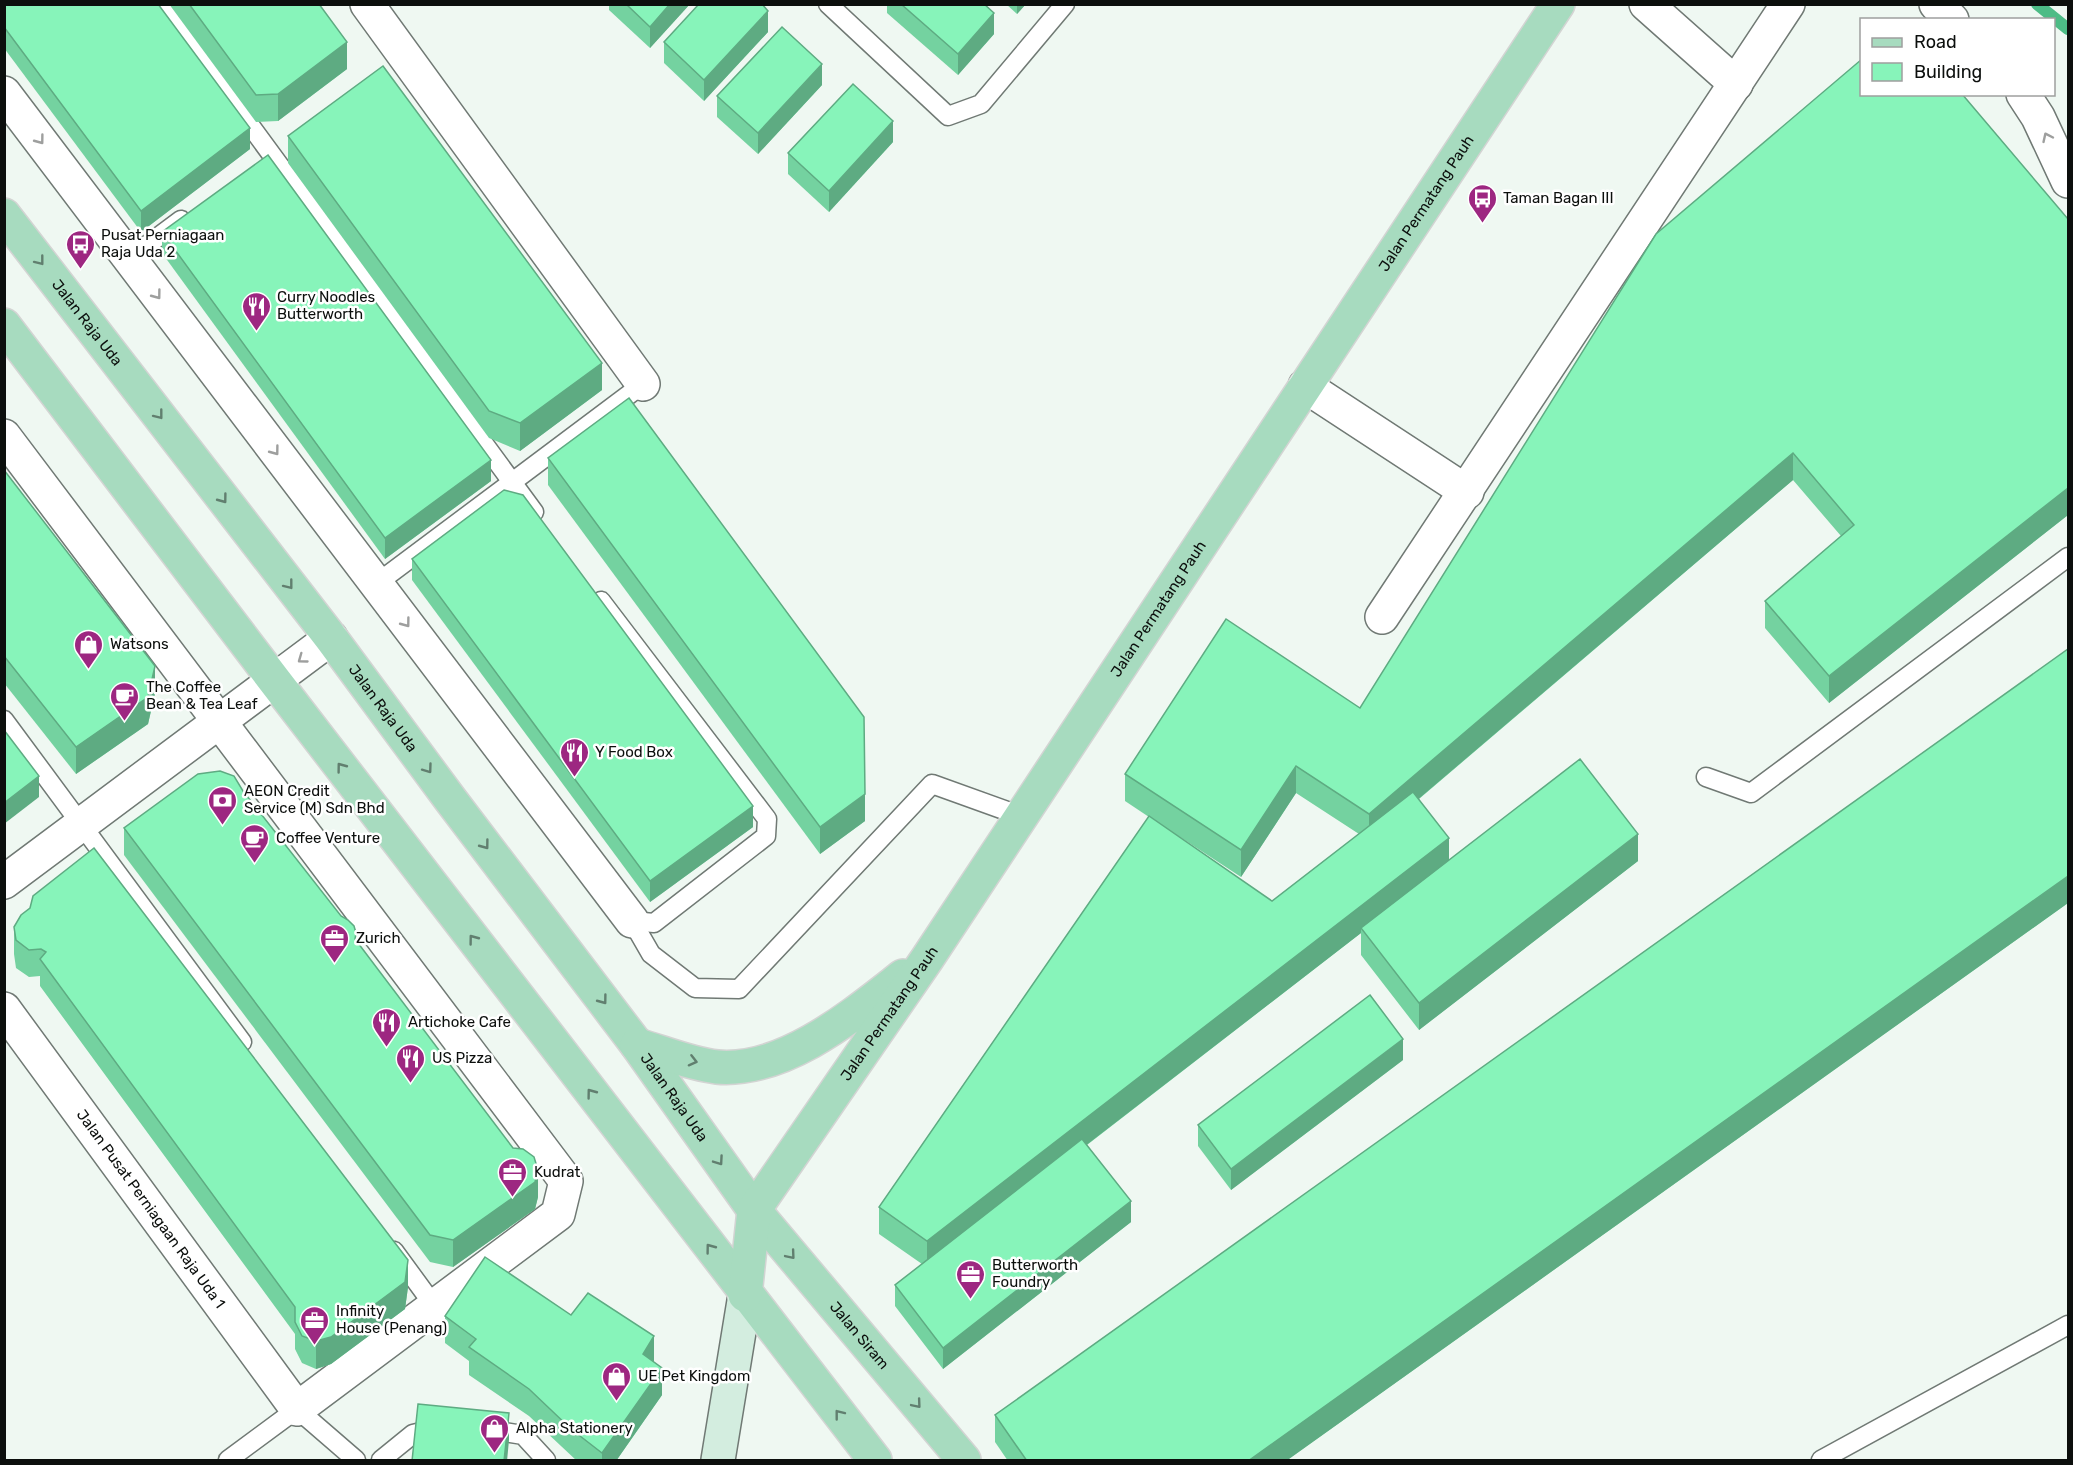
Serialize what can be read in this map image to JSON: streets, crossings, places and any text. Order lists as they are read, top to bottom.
{
  "streets": {
    "main road": ["Jalan Permatang Pauh", "Jalan Raja Uda", "Jalan Siram"],
    "street": ["Jalan Pusat Perniagaan Raja Uda 1"]
  },
  "crossings": [
    ["Jalan Permatang Pauh", "Jalan Raja Uda"],
    ["Jalan Permatang Pauh", "Jalan Siram"],
    ["Jalan Raja Uda", "Jalan Siram"]
  ],
  "places": {
    "bus stop": ["Taman Bagan III", "Pusat Perniagaan Raja Uda 2"],
    "restaurant": [
      "Curry Noodles Butterworth",
      "Y Food Box",
      "Artichoke Cafe",
      "US Pizza"
    ],
    "shop": ["Watsons", "UE Pet Kingdom", "Alpha Stationery"],
    "cafe": ["The Coffee Bean & Tea Leaf", "Coffee Venture"],
    "bank": ["AEON Credit Service (M) Sdn Bhd"],
    "office": [
      "Zurich",
      "Kudrat",
      "Butterworth Foundry",
      "Infinity House (Penang)"
    ]
  },
  "legend": ["Road", "Building"]
}
